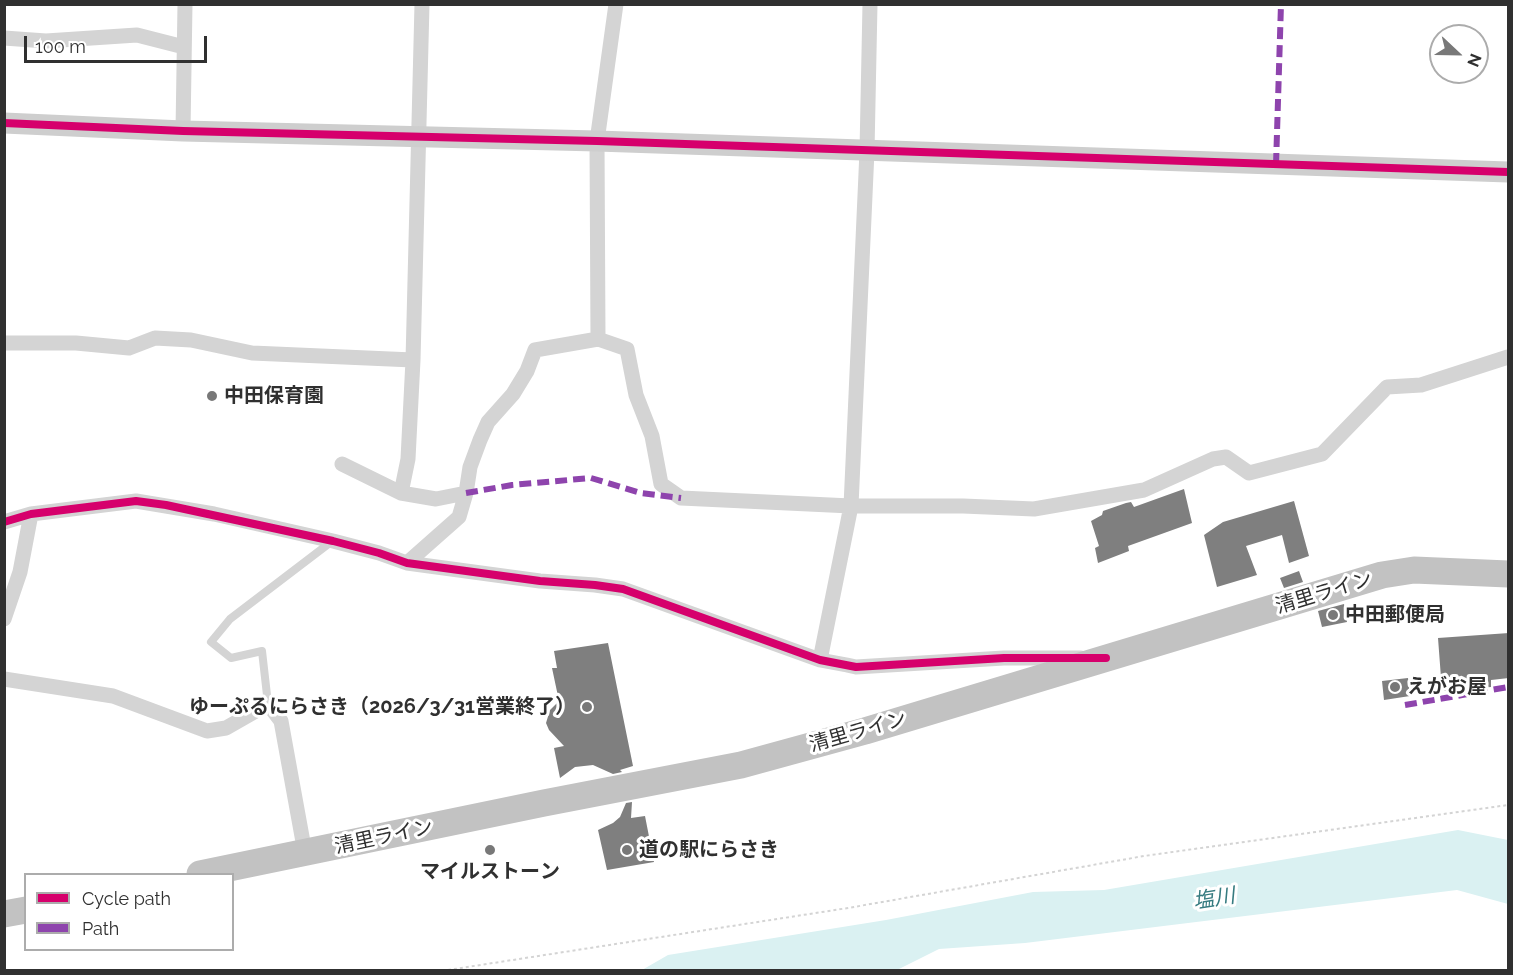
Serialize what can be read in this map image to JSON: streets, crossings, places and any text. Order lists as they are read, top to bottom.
{
  "streets": {
    "highway": ["清里ライン"]
  },
  "water": ["塩川"],
  "places": [
    "中田保育園",
    "中田郵便局",
    "えがお屋",
    "ゆーぷるにらさき（2026/3/31営業終了）",
    "マイルストーン",
    "道の駅にらさき"
  ],
  "legend": ["Cycle path", "Path"],
  "scale_bar": "100 m",
  "north": "right"
}
